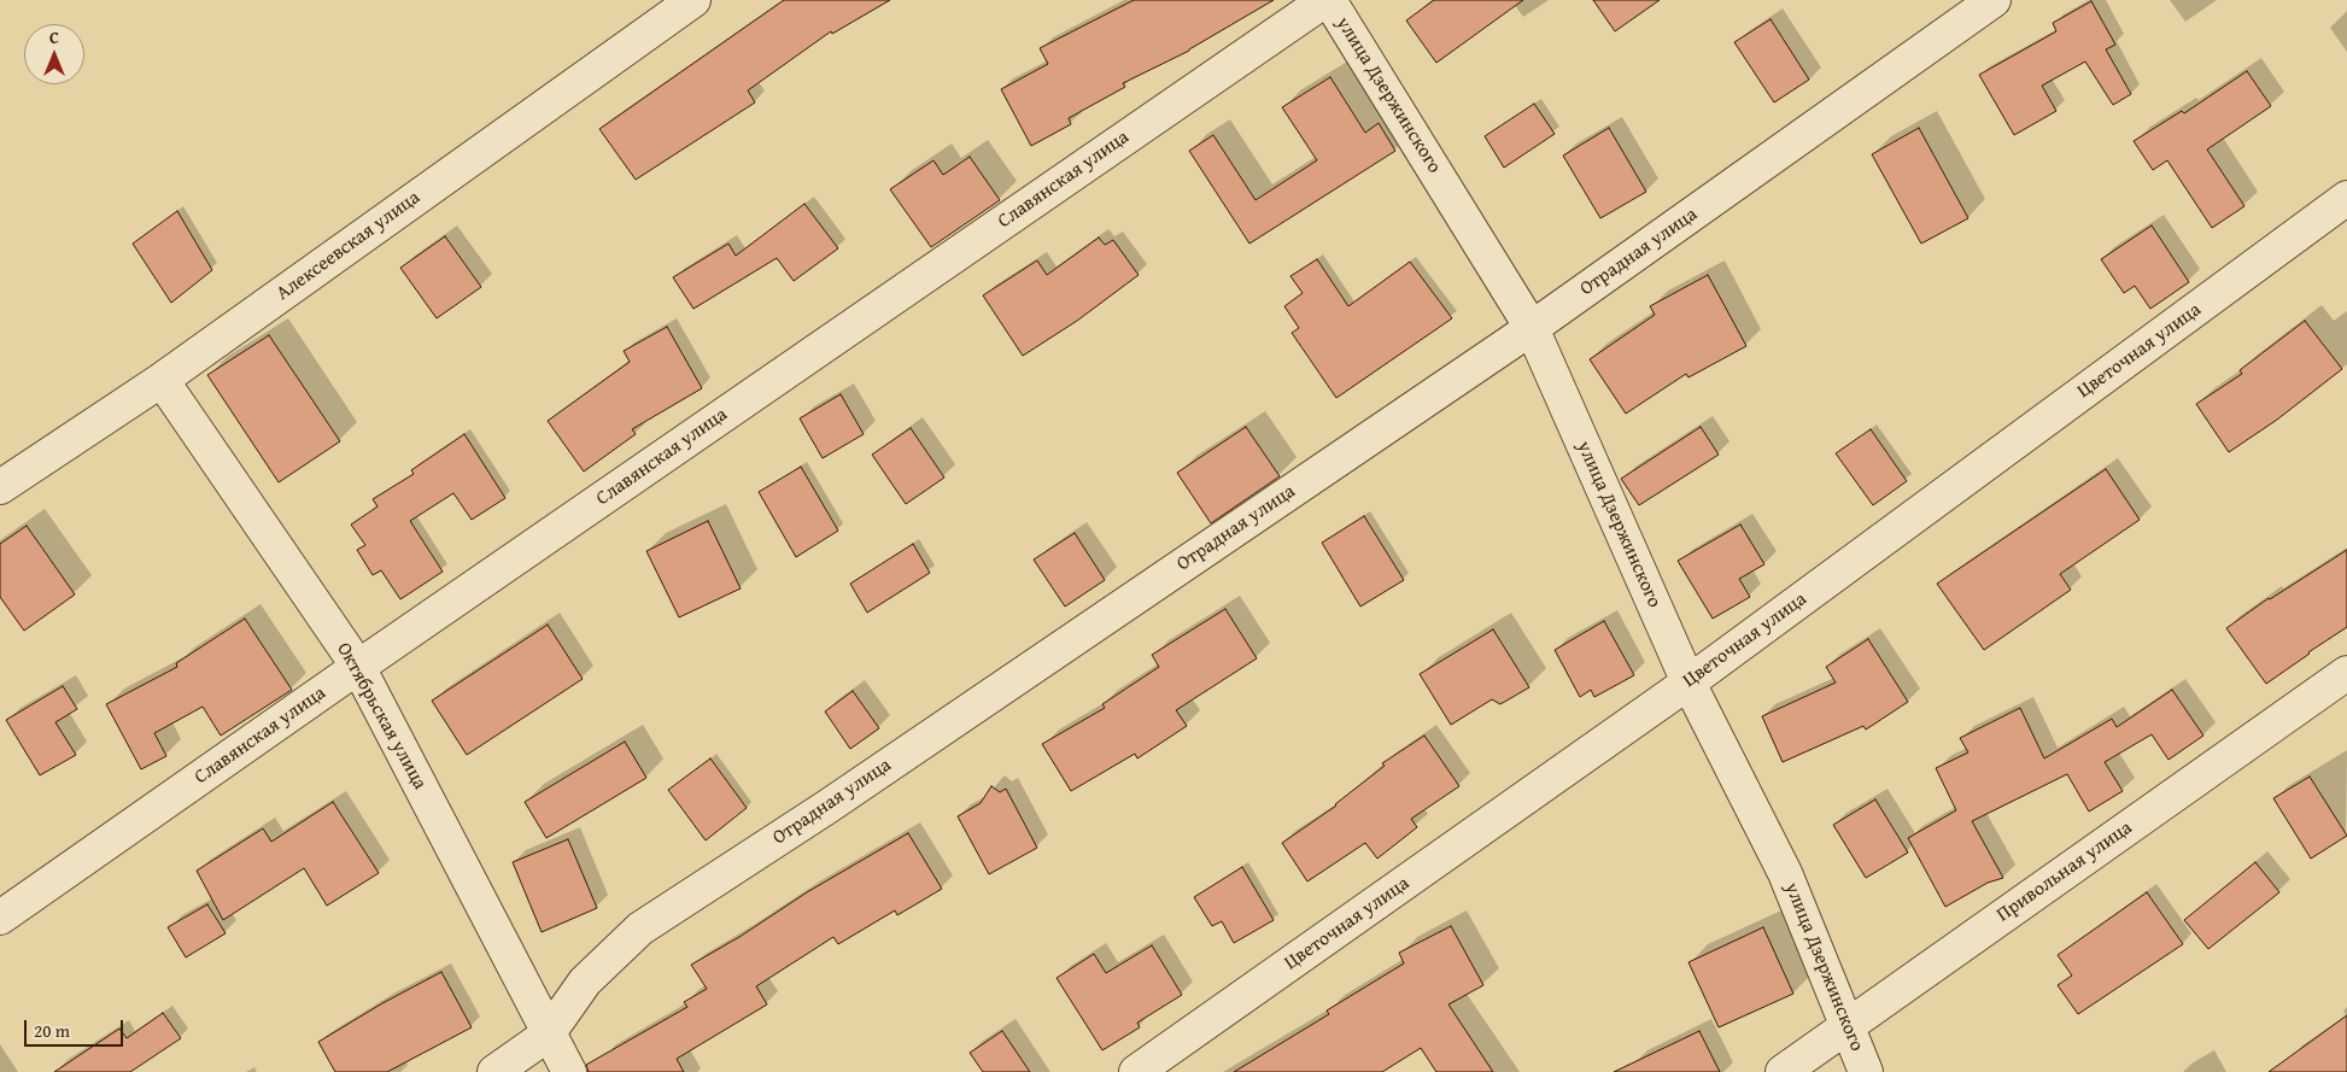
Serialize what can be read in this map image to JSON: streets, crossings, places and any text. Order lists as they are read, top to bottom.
{
  "streets": {
    "street": [
      "улица Дзержинского",
      "Славянская улица",
      "Алексеевская улица",
      "Отрадная улица",
      "Цветочная улица",
      "Октябрьская улица",
      "Привольная улица"
    ]
  },
  "crossings": [
    ["улица Дзержинского", "Славянская улица"],
    ["улица Дзержинского", "Отрадная улица"],
    ["улица Дзержинского", "Цветочная улица"],
    ["улица Дзержинского", "Привольная улица"],
    ["Славянская улица", "Октябрьская улица"],
    ["Алексеевская улица", "Октябрьская улица"],
    ["Отрадная улица", "Октябрьская улица"]
  ],
  "scale_bar": "20 m",
  "north": "top"
}
